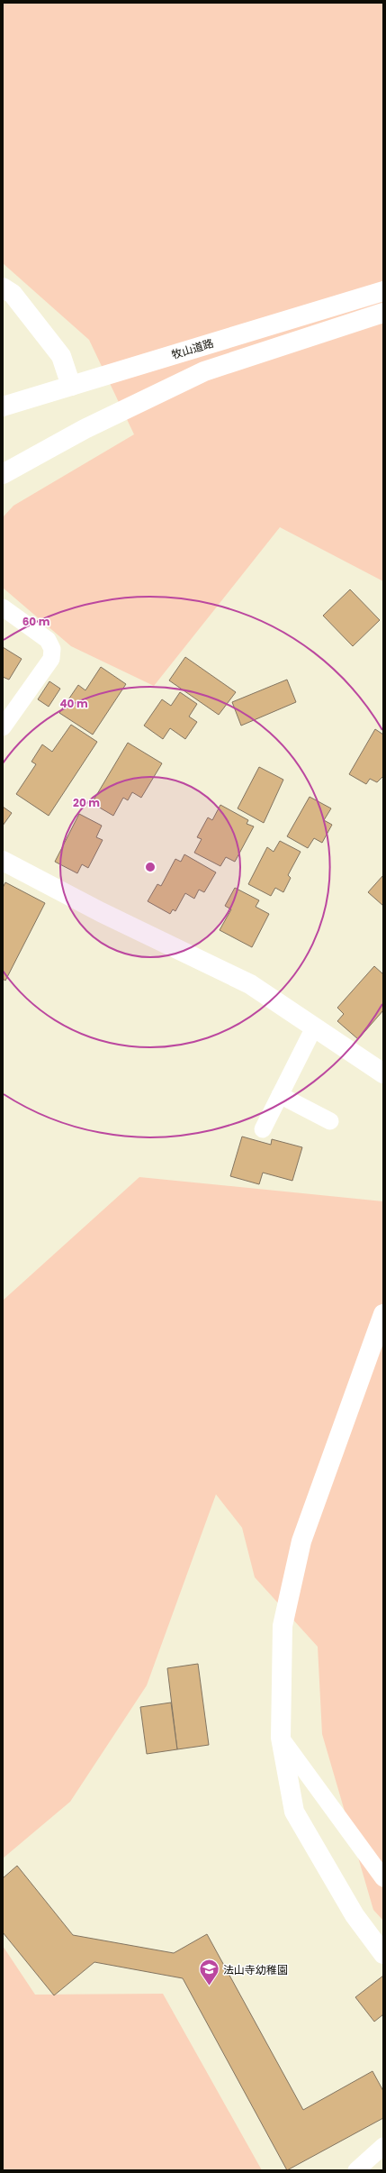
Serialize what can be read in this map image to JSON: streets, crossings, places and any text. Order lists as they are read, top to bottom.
{
  "streets": {
    "street": ["牧山道路"]
  },
  "places": {
    "school or university": ["法山寺幼稚園"]
  },
  "rings": ["60 m", "40 m", "20 m"]
}
